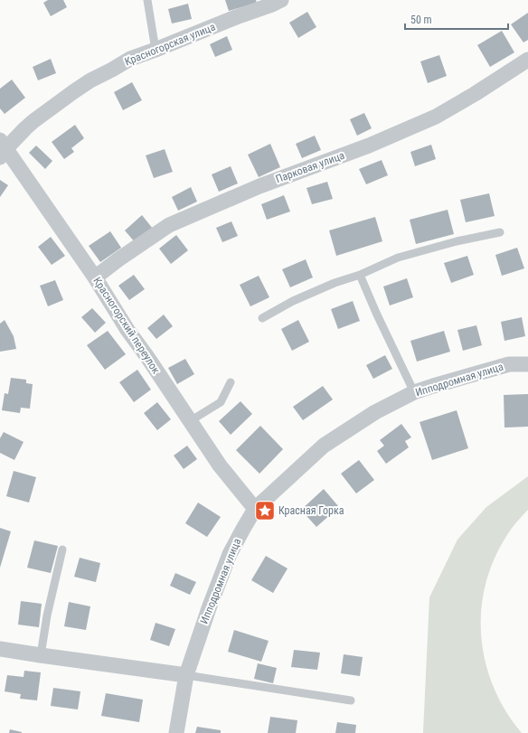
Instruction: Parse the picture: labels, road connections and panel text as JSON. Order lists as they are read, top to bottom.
{
  "streets": {
    "street": [
      "Красногорская улица",
      "Парковая улица",
      "Красногорский переулок",
      "Ипподромная улица"
    ]
  },
  "crossings": [
    ["Красногорская улица", "Красногорский переулок"],
    ["Парковая улица", "Красногорский переулок"],
    ["Красногорский переулок", "Ипподромная улица"]
  ],
  "places": {
    "place": ["Красная Горка"]
  },
  "scale_bar": "50 m"
}
